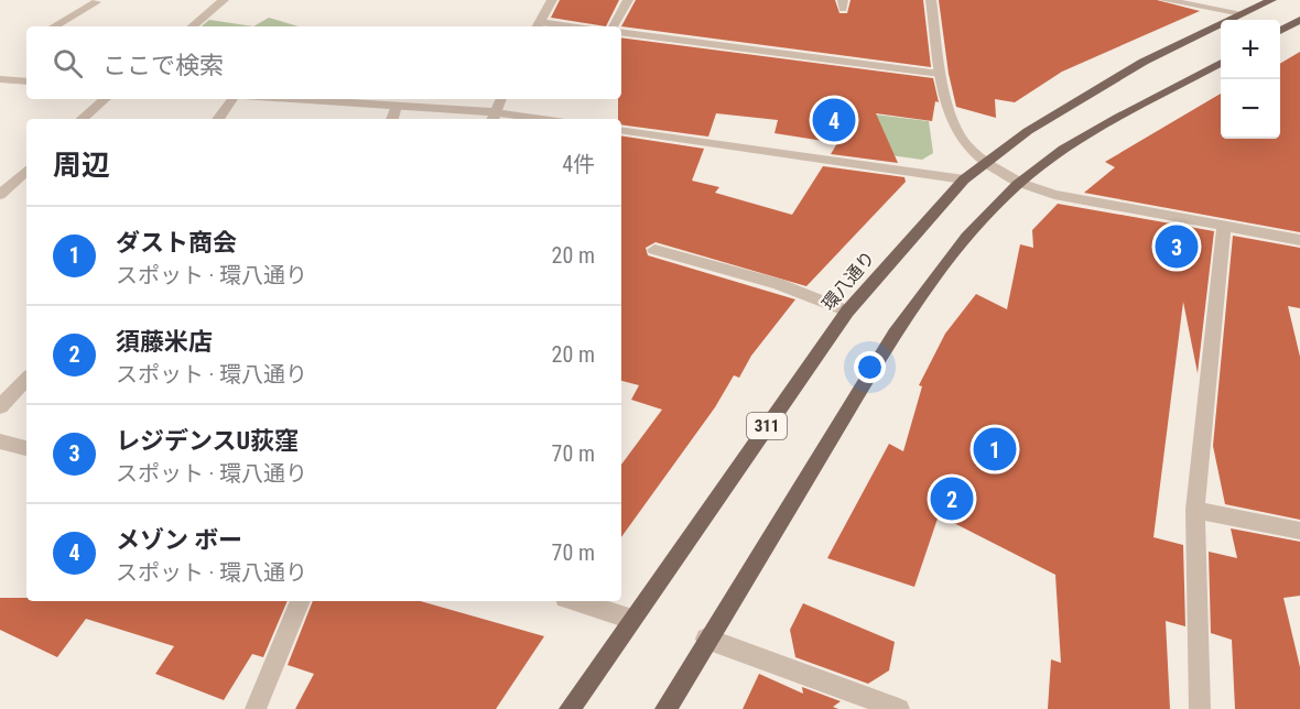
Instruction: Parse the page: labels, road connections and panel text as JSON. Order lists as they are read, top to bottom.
{
  "streets": {
    "main road": ["環八通り", "311"]
  },
  "page": {
    "map_buttons": ["+", "−"],
    "search": "ここで検索",
    "pins": [
      "4",
      "3",
      "1",
      "2"
    ],
    "heading": ["周辺", "4件"],
    "list": [
      {
        "mark": "1",
        "name": "ダスト商会",
        "note": "スポット · 環八通り",
        "value": "20 m"
      },
      {
        "mark": "2",
        "name": "須藤米店",
        "note": "スポット · 環八通り",
        "value": "20 m"
      },
      {
        "mark": "3",
        "name": "レジデンスU荻窪",
        "note": "スポット · 環八通り",
        "value": "70 m"
      },
      {
        "mark": "4",
        "name": "メゾン ボー",
        "note": "スポット · 環八通り",
        "value": "70 m"
      }
    ]
  }
}
